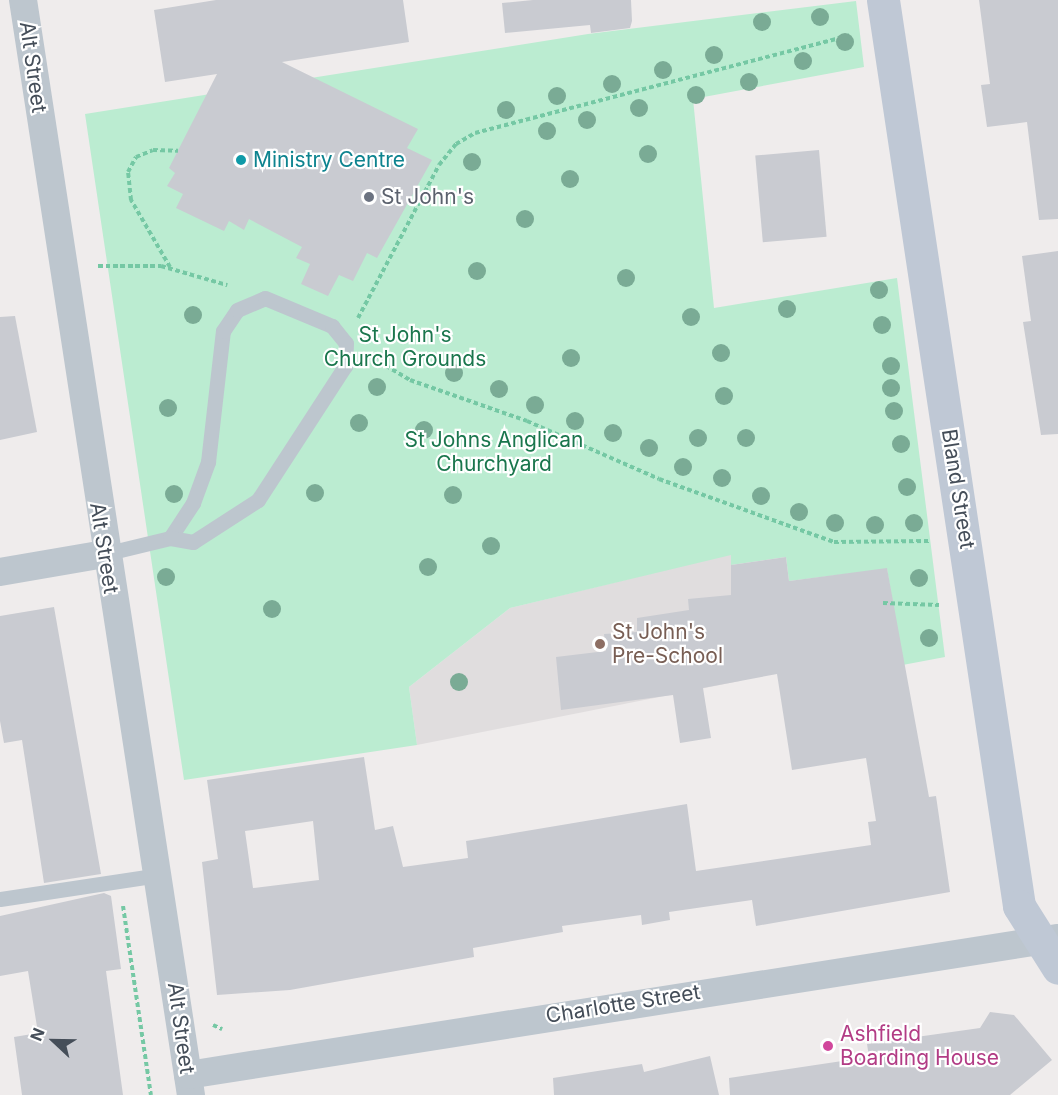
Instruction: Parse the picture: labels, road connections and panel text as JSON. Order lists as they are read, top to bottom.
{
  "streets": {
    "street": ["Alt Street", "Bland Street", "Charlotte Street"]
  },
  "crossings": [
    ["Alt Street", "Charlotte Street"],
    ["Bland Street", "Charlotte Street"]
  ],
  "parks": ["St John's Church Grounds", "St Johns Anglican Churchyard"],
  "places": [
    "Ministry Centre",
    "St John's",
    "St John's Pre-School",
    "Ashfield Boarding House"
  ],
  "north": "left"
}
